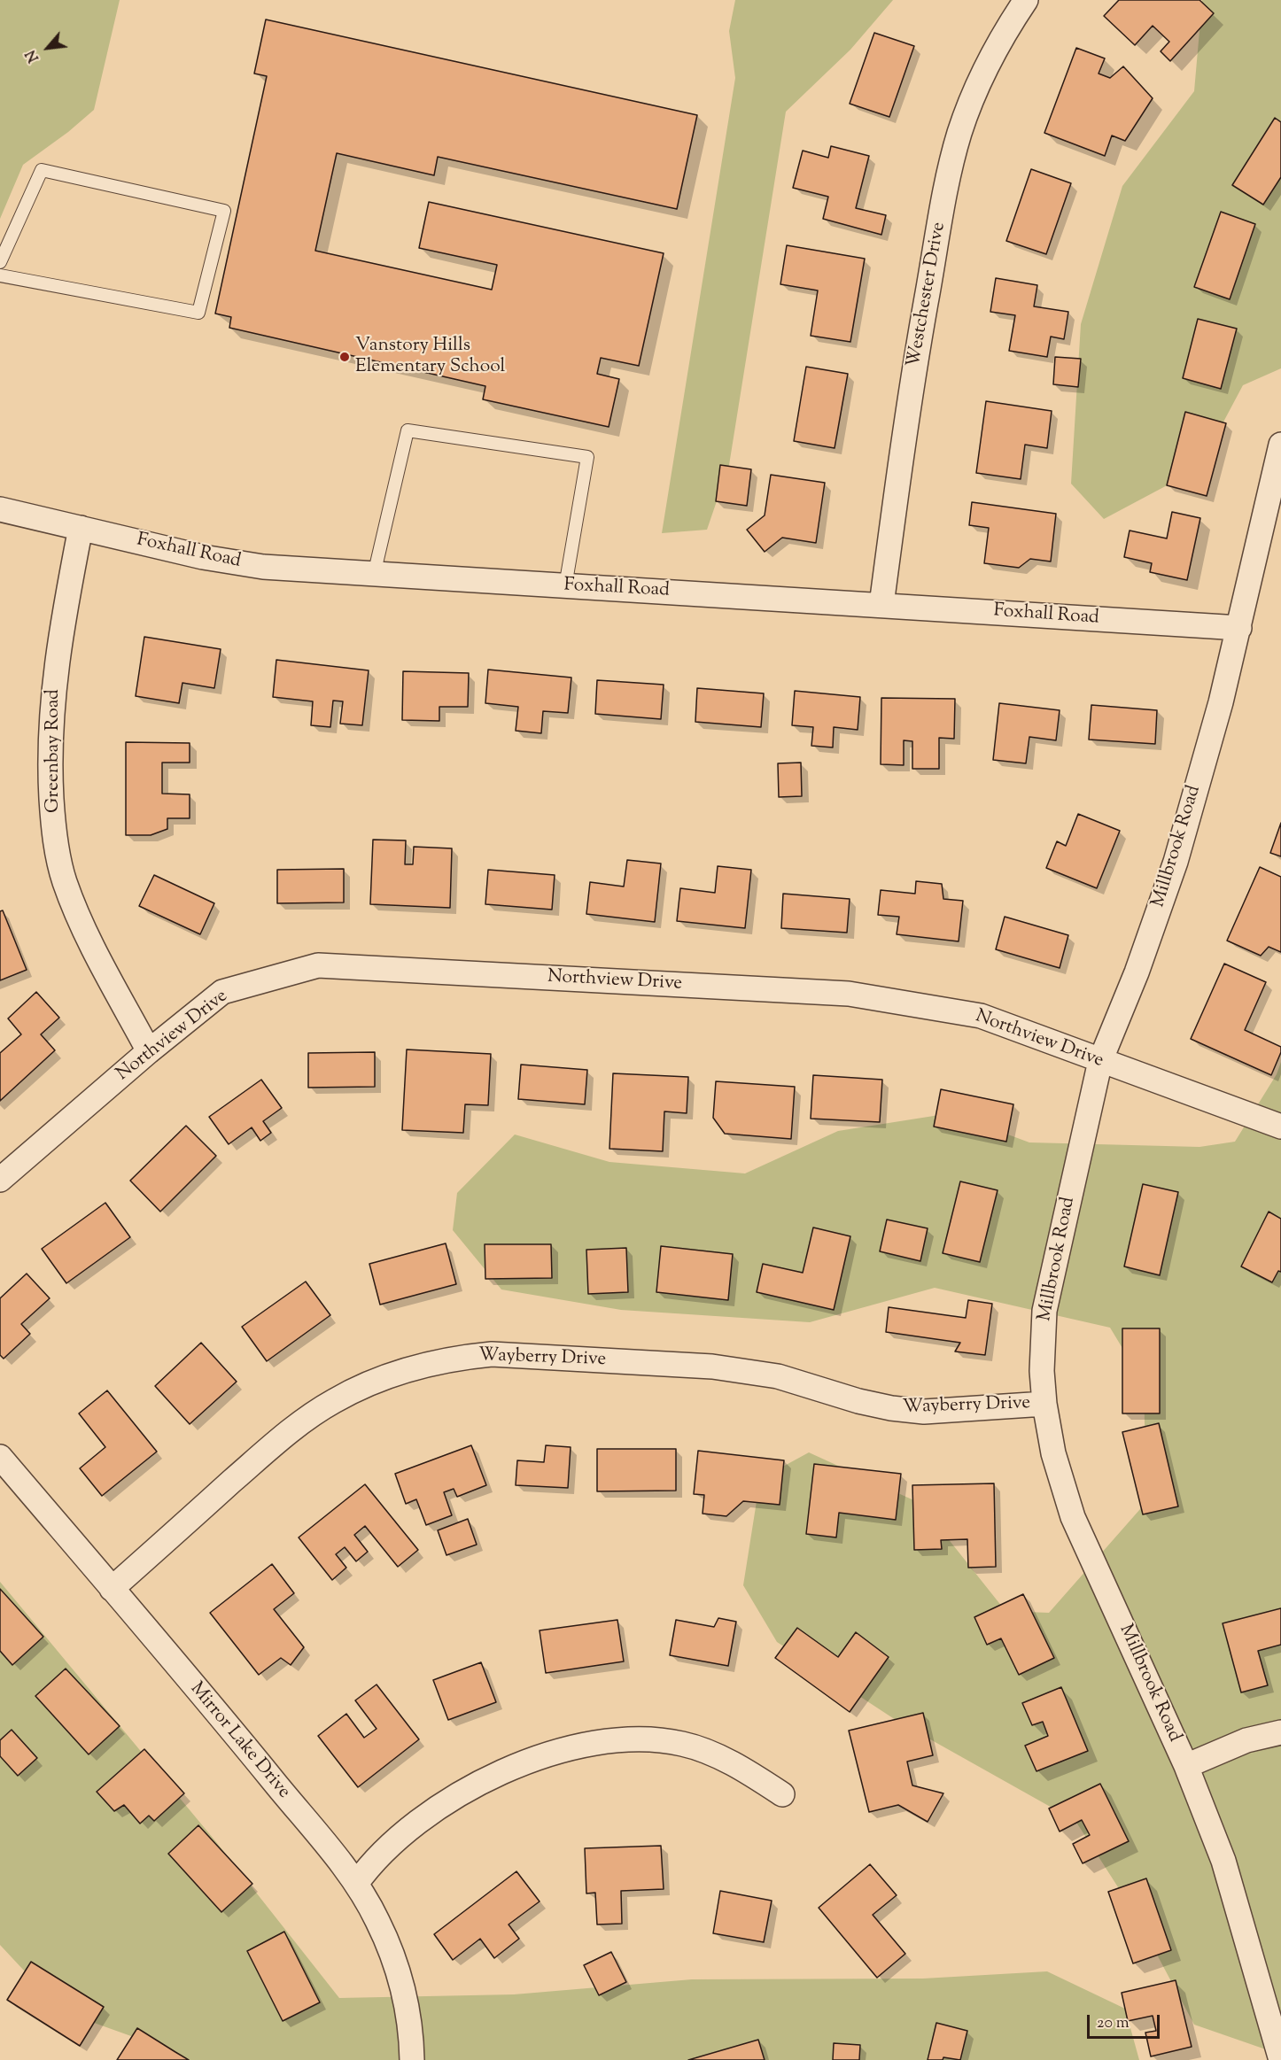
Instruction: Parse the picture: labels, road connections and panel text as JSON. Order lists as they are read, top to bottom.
{
  "streets": {
    "street": [
      "Westchester Drive",
      "Foxhall Road",
      "Greenbay Road",
      "Millbrook Road",
      "Northview Drive",
      "Wayberry Drive",
      "Mirror Lake Drive"
    ]
  },
  "crossings": [
    ["Westchester Drive", "Foxhall Road"],
    ["Foxhall Road", "Greenbay Road"],
    ["Foxhall Road", "Millbrook Road"],
    ["Greenbay Road", "Northview Drive"],
    ["Millbrook Road", "Northview Drive"],
    ["Millbrook Road", "Wayberry Drive"],
    ["Wayberry Drive", "Mirror Lake Drive"]
  ],
  "places": ["Vanstory Hills Elementary School"],
  "scale_bar": "20 m",
  "north": "bottom left"
}
